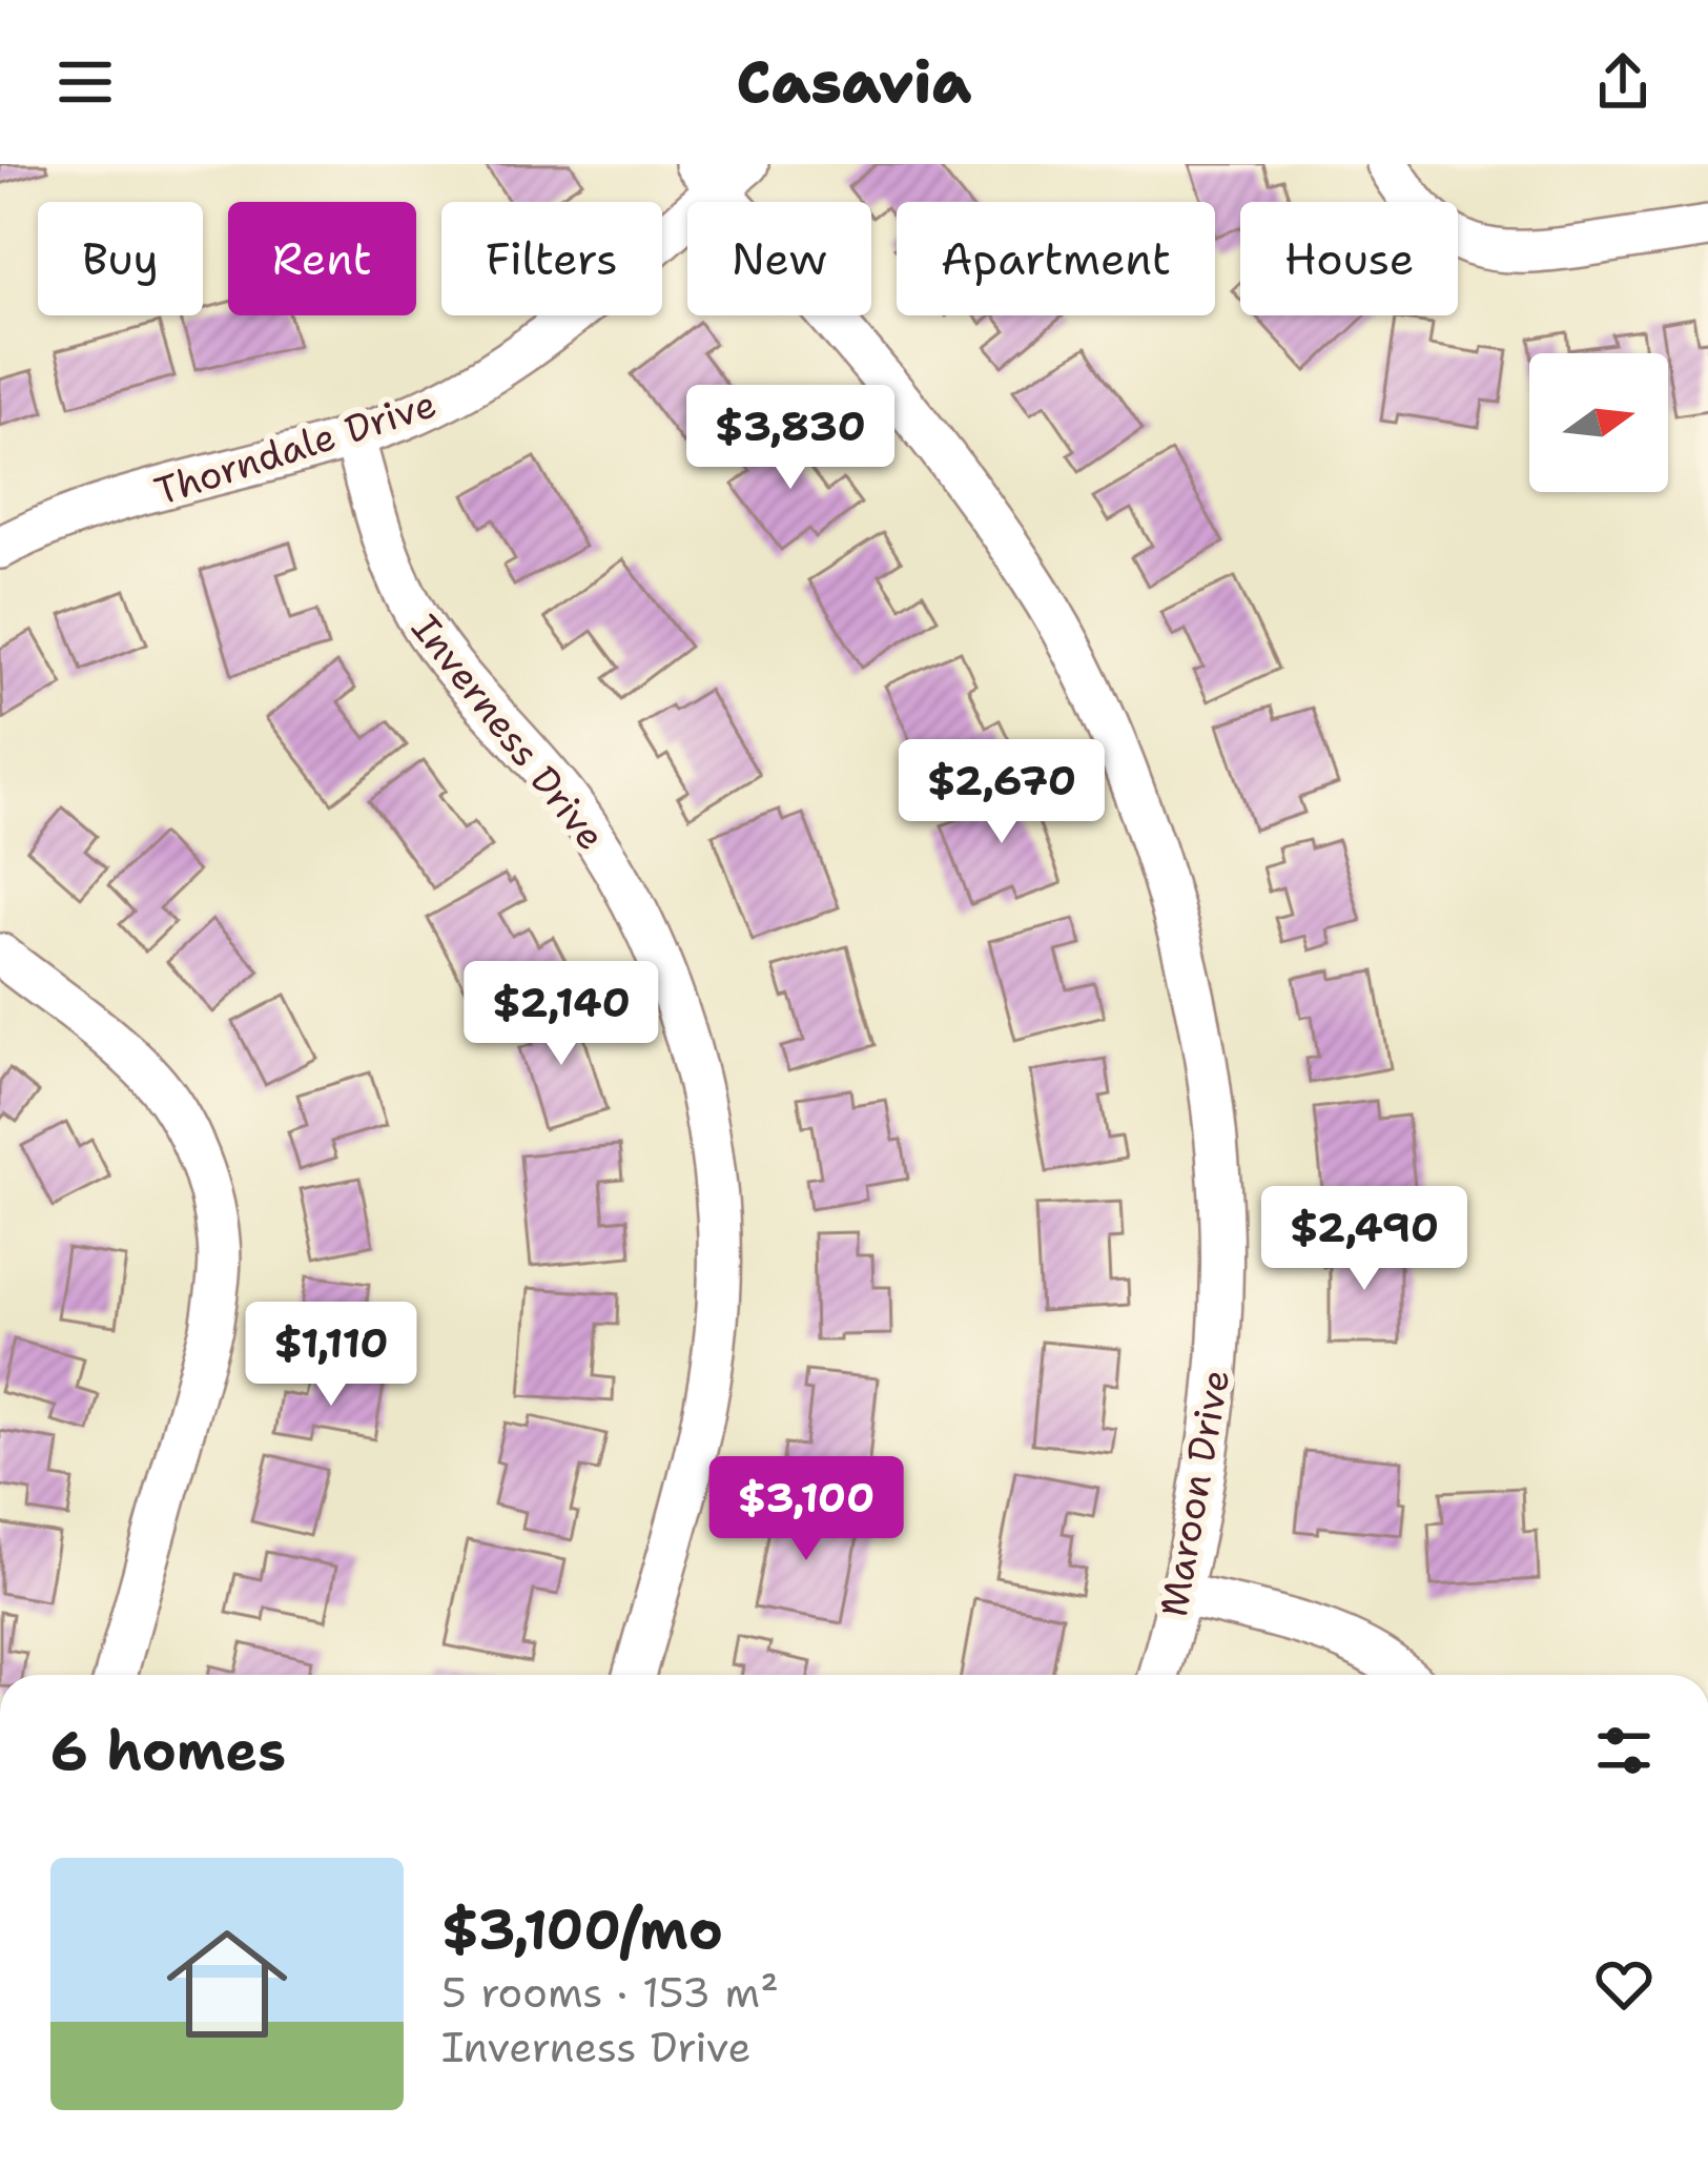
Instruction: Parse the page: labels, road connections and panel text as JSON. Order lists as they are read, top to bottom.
{
  "streets": {
    "street": ["Thorndale Drive", "Inverness Drive", "Maroon Drive"]
  },
  "crossings": [
    ["Thorndale Drive", "Inverness Drive"],
    ["Thorndale Drive", "Maroon Drive"]
  ],
  "north": "right",
  "page": {
    "header": "Casavia",
    "chip": [
      "Buy",
      "Rent",
      "Filters",
      "New",
      "Apartment",
      "House"
    ],
    "price": [
      "$3,830",
      "$2,670",
      "$2,140",
      "$2,490",
      "$1,110",
      "$3,100"
    ],
    "heading": "6 homes",
    "list": [
      {
        "name": "$3,100/mo",
        "note": "5 rooms · 153 m² · Inverness Drive"
      }
    ]
  }
}
